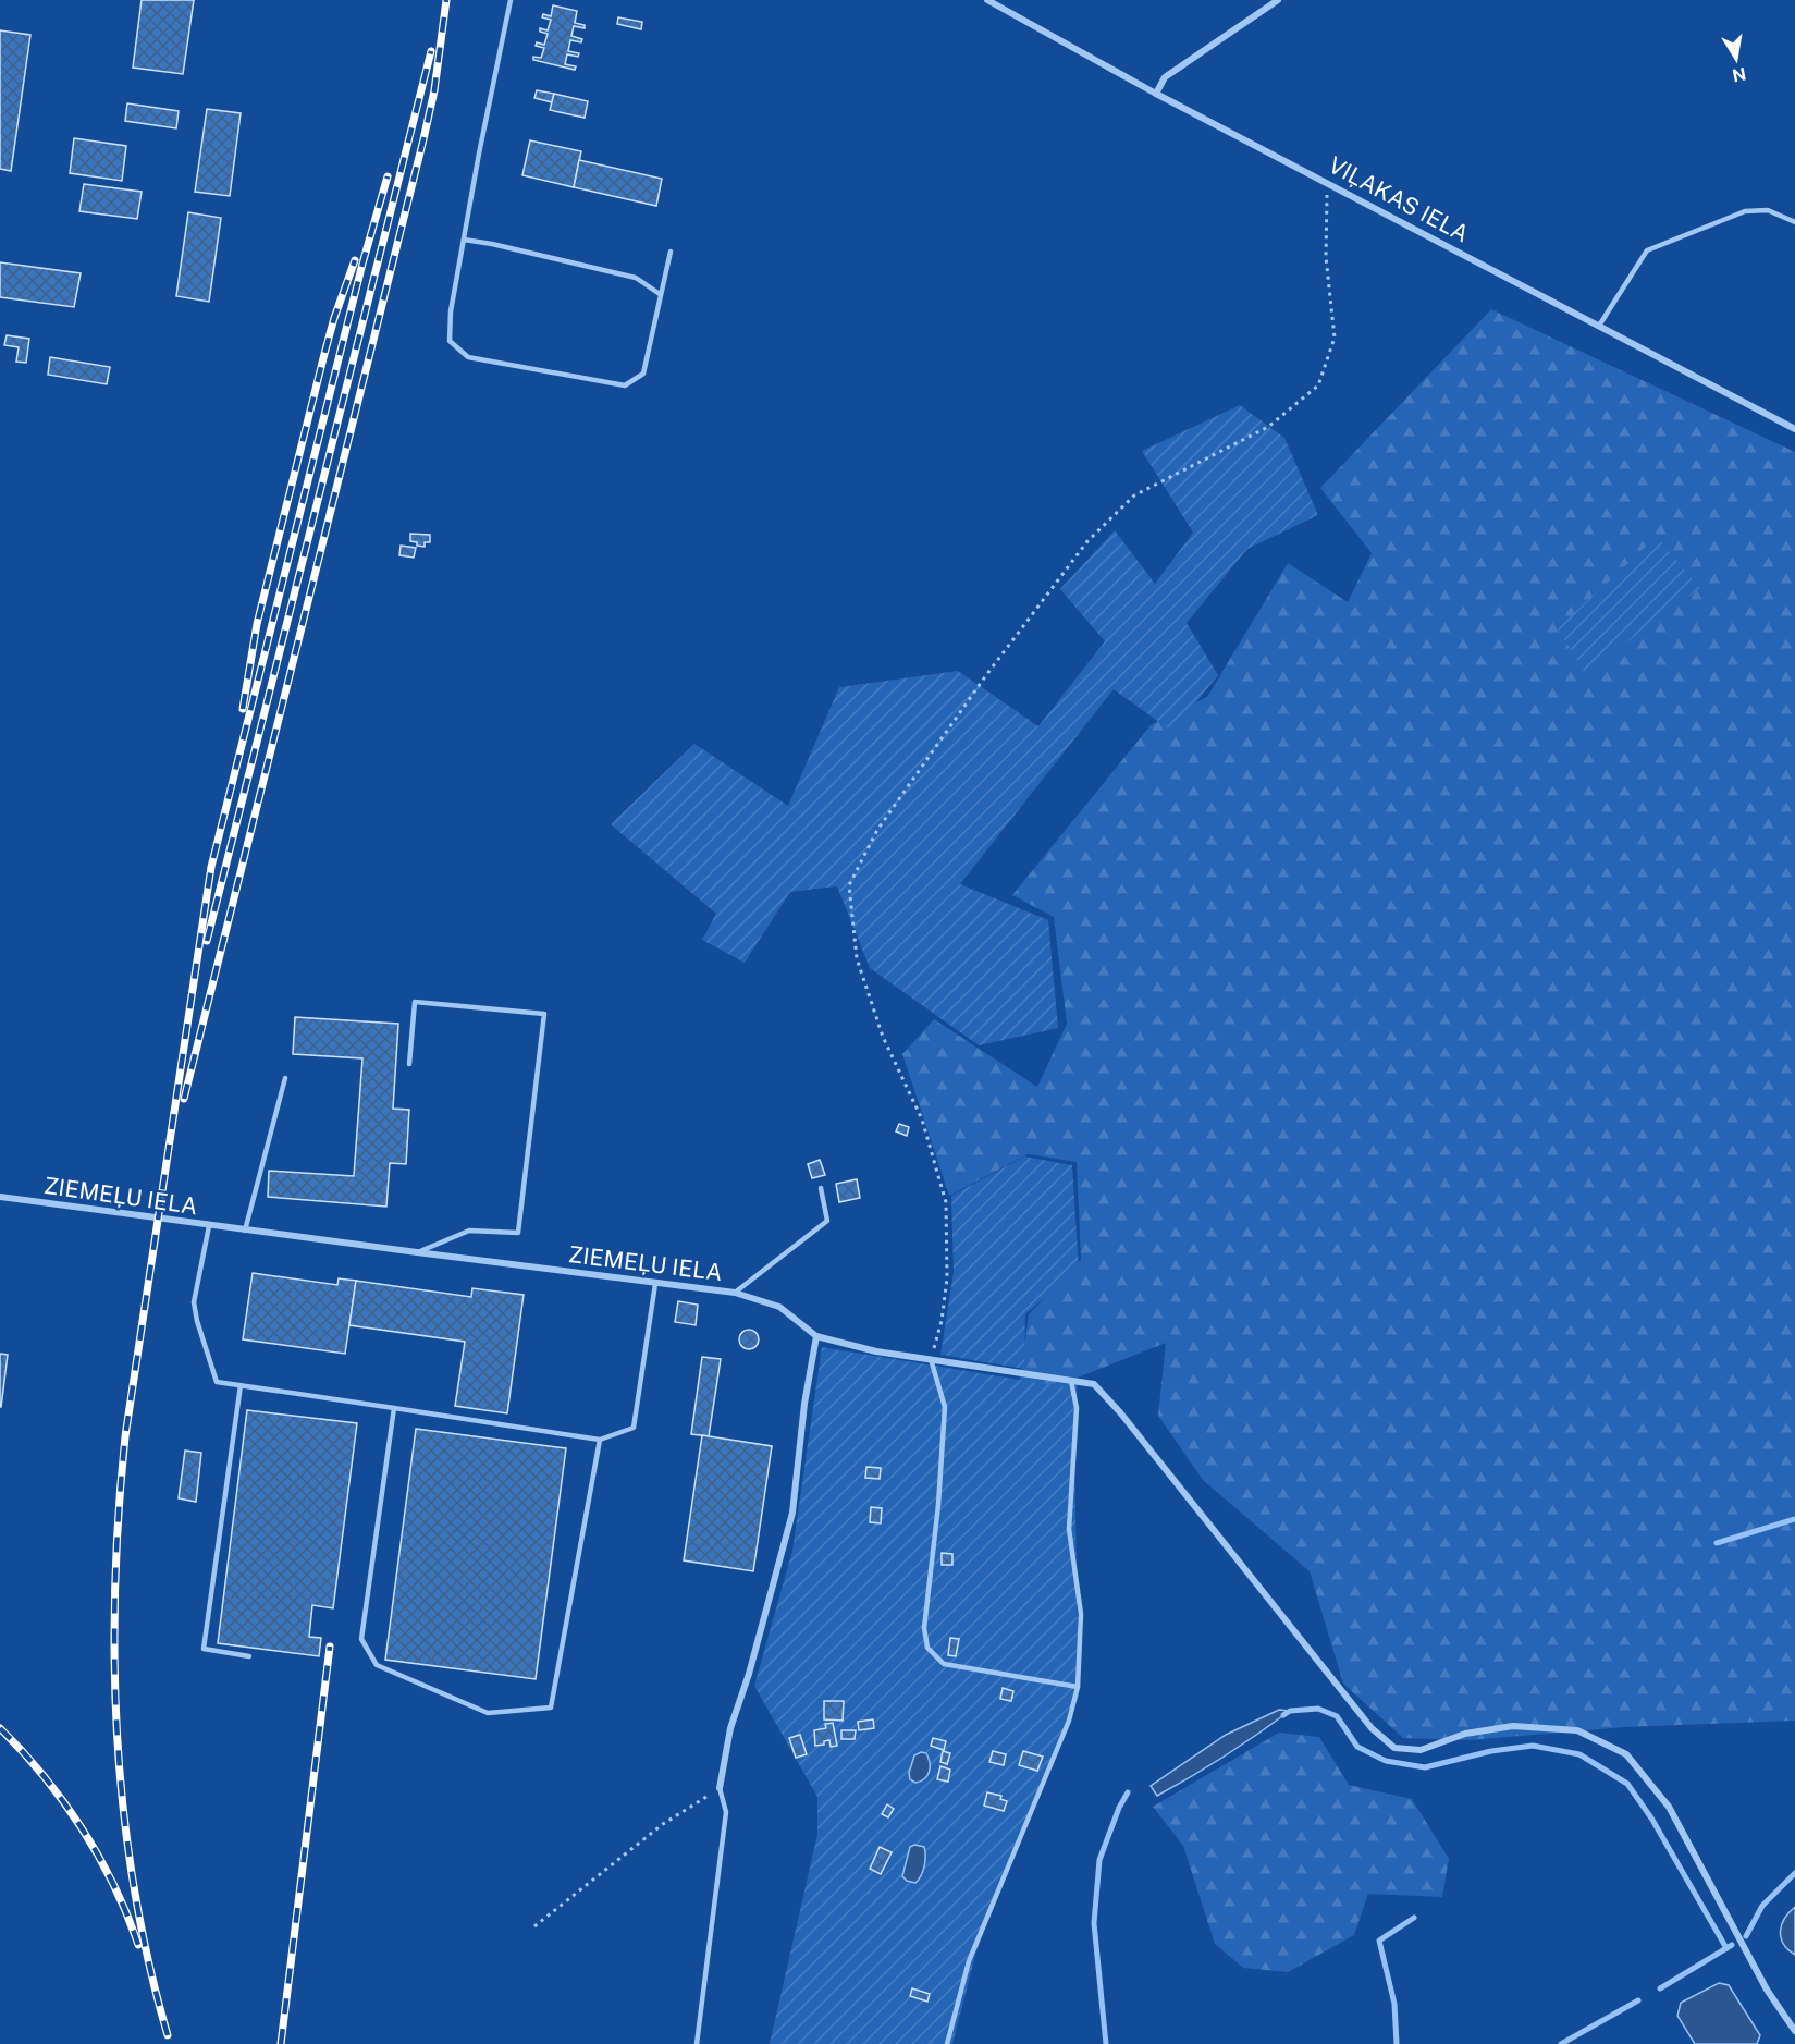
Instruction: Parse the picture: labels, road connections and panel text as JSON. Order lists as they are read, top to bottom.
{
  "streets": {
    "street": ["VIĻAKAS IELA", "ZIEMEĻU IELA"]
  },
  "north": "bottom"
}
